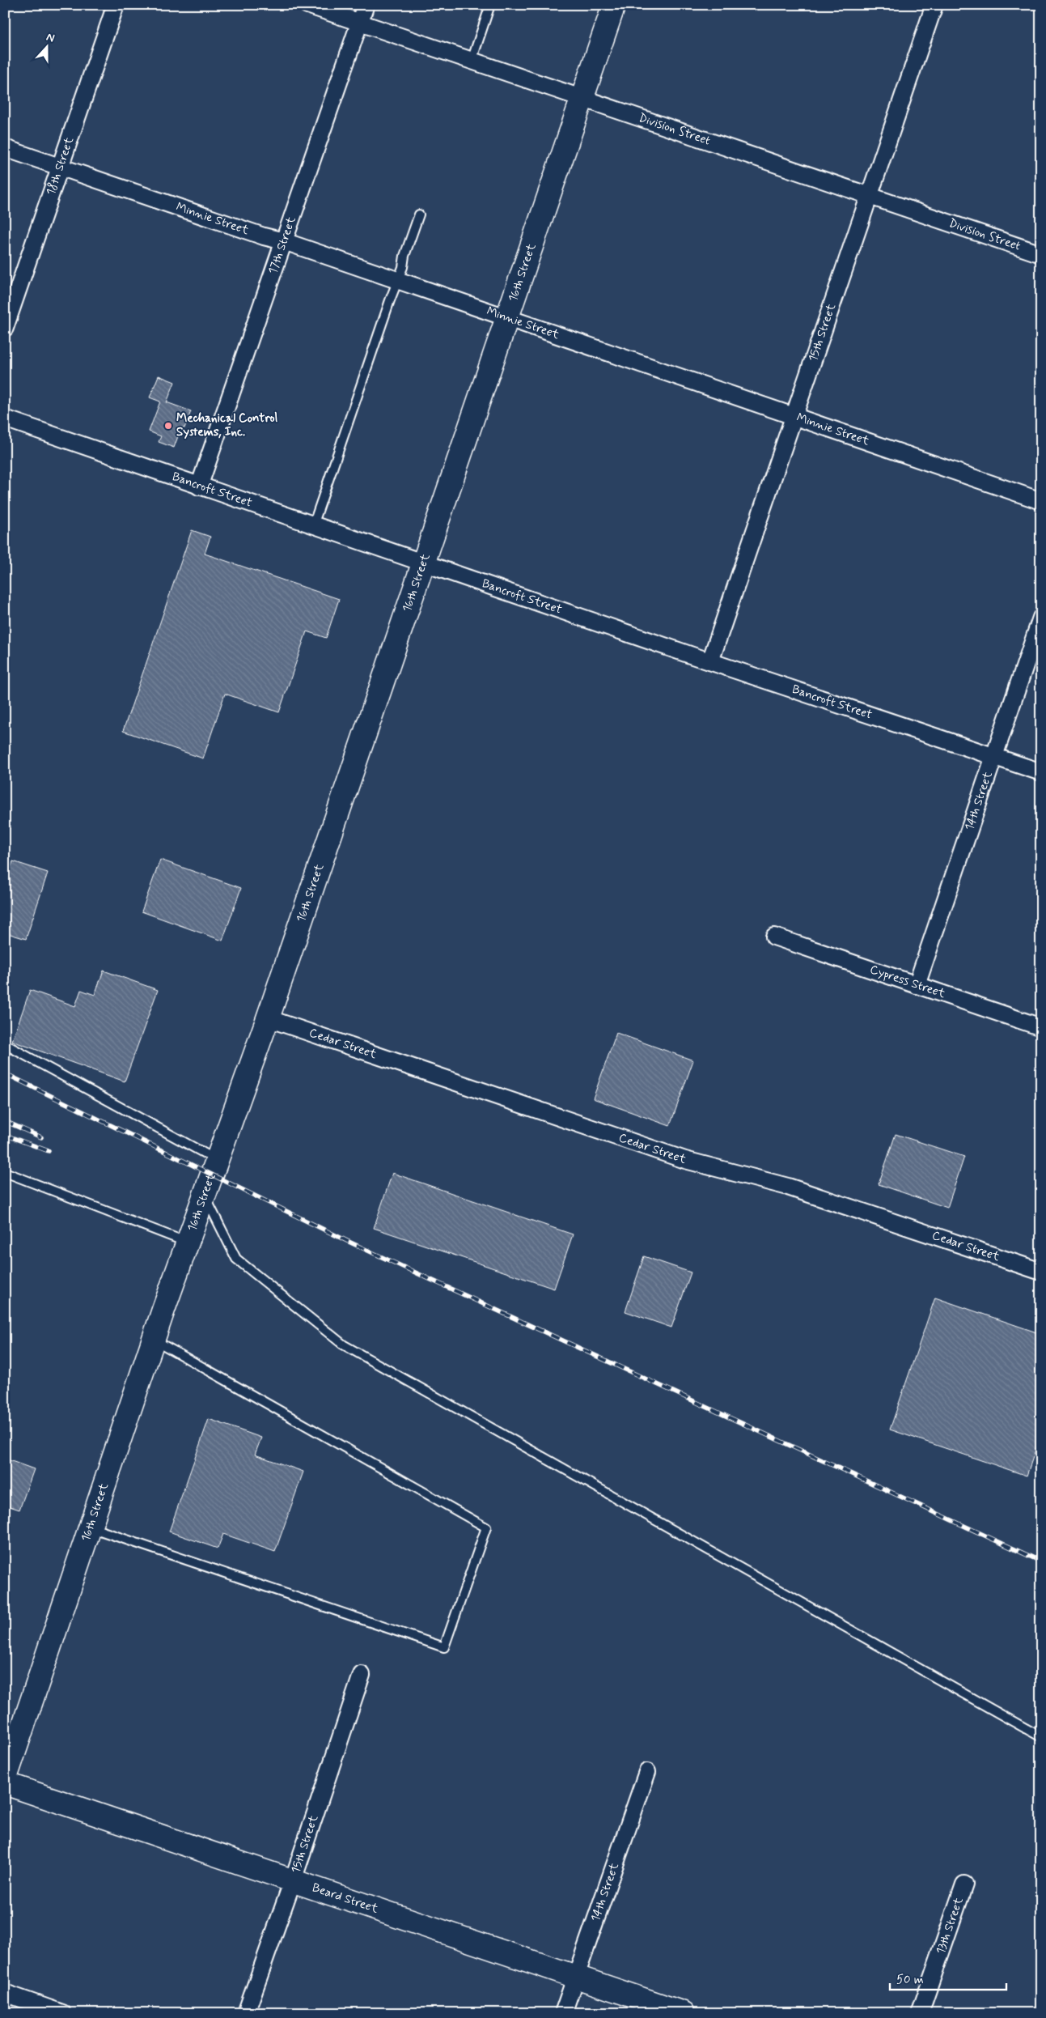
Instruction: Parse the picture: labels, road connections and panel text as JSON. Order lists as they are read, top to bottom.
{
  "streets": {
    "street": [
      "Division Street",
      "18th Street",
      "Minnie Street",
      "17th Street",
      "16th Street",
      "15th Street",
      "Bancroft Street",
      "14th Street",
      "Cypress Street",
      "Cedar Street",
      "Beard Street",
      "13th Street"
    ]
  },
  "crossings": [
    ["Division Street", "17th Street"],
    ["Division Street", "16th Street"],
    ["Division Street", "15th Street"],
    ["18th Street", "Minnie Street"],
    ["Minnie Street", "17th Street"],
    ["Minnie Street", "16th Street"],
    ["Minnie Street", "15th Street"],
    ["17th Street", "Bancroft Street"],
    ["16th Street", "Bancroft Street"],
    ["16th Street", "Cedar Street"],
    ["16th Street", "Beard Street"],
    ["15th Street", "Bancroft Street"],
    ["15th Street", "Beard Street"],
    ["Bancroft Street", "14th Street"],
    ["14th Street", "Cypress Street"],
    ["14th Street", "Beard Street"]
  ],
  "places": ["Mechanical Control Systems, Inc."],
  "scale_bar": "50 m",
  "north": "top"
}
